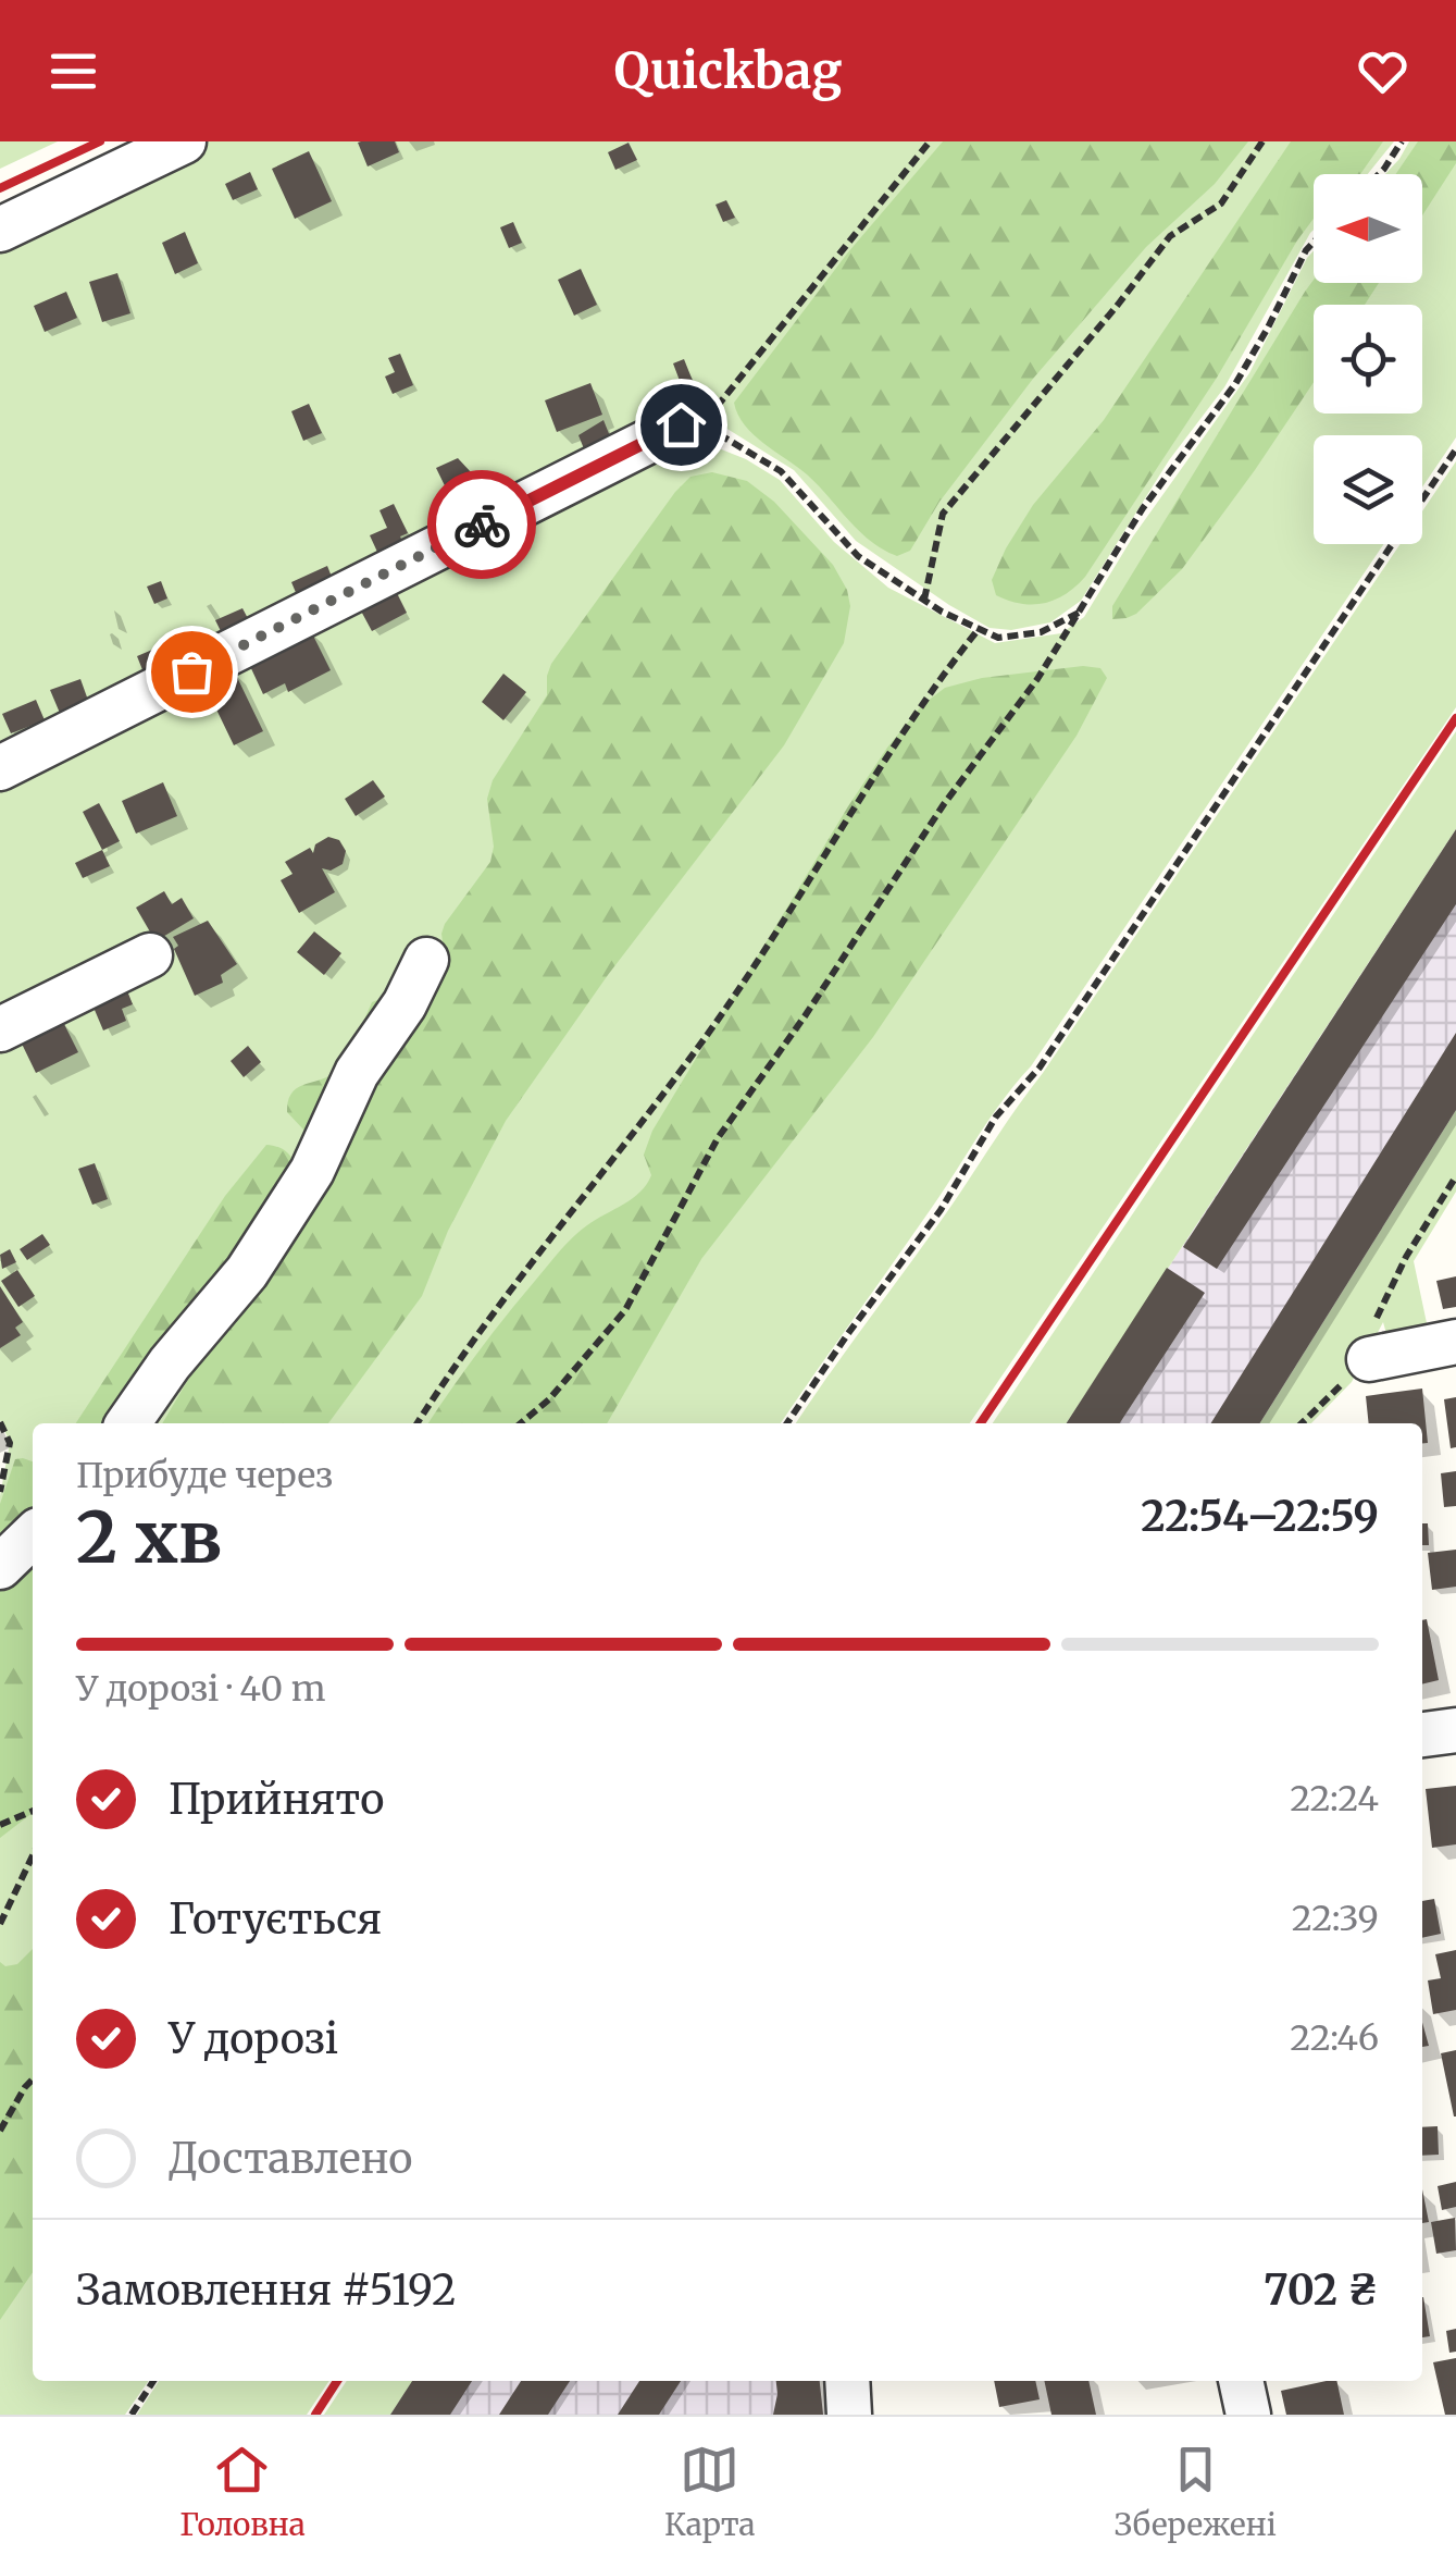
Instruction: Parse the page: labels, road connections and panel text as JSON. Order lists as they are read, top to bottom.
{
  "north": "left",
  "page": {
    "header": "Quickbag",
    "heading": ["2 хв", "Прибуде через", "22:54–22:59"],
    "panel": ["Замовлення #5192", "702 ₴"],
    "bar": "У дорозі · 40 m",
    "list": [
      ["Прийнято", "22:24"],
      ["Готується", "22:39"],
      ["У дорозі", "22:46"],
      "Доставлено"
    ],
    "tabs": ["Головна", "Карта", "Збережені"]
  }
}
